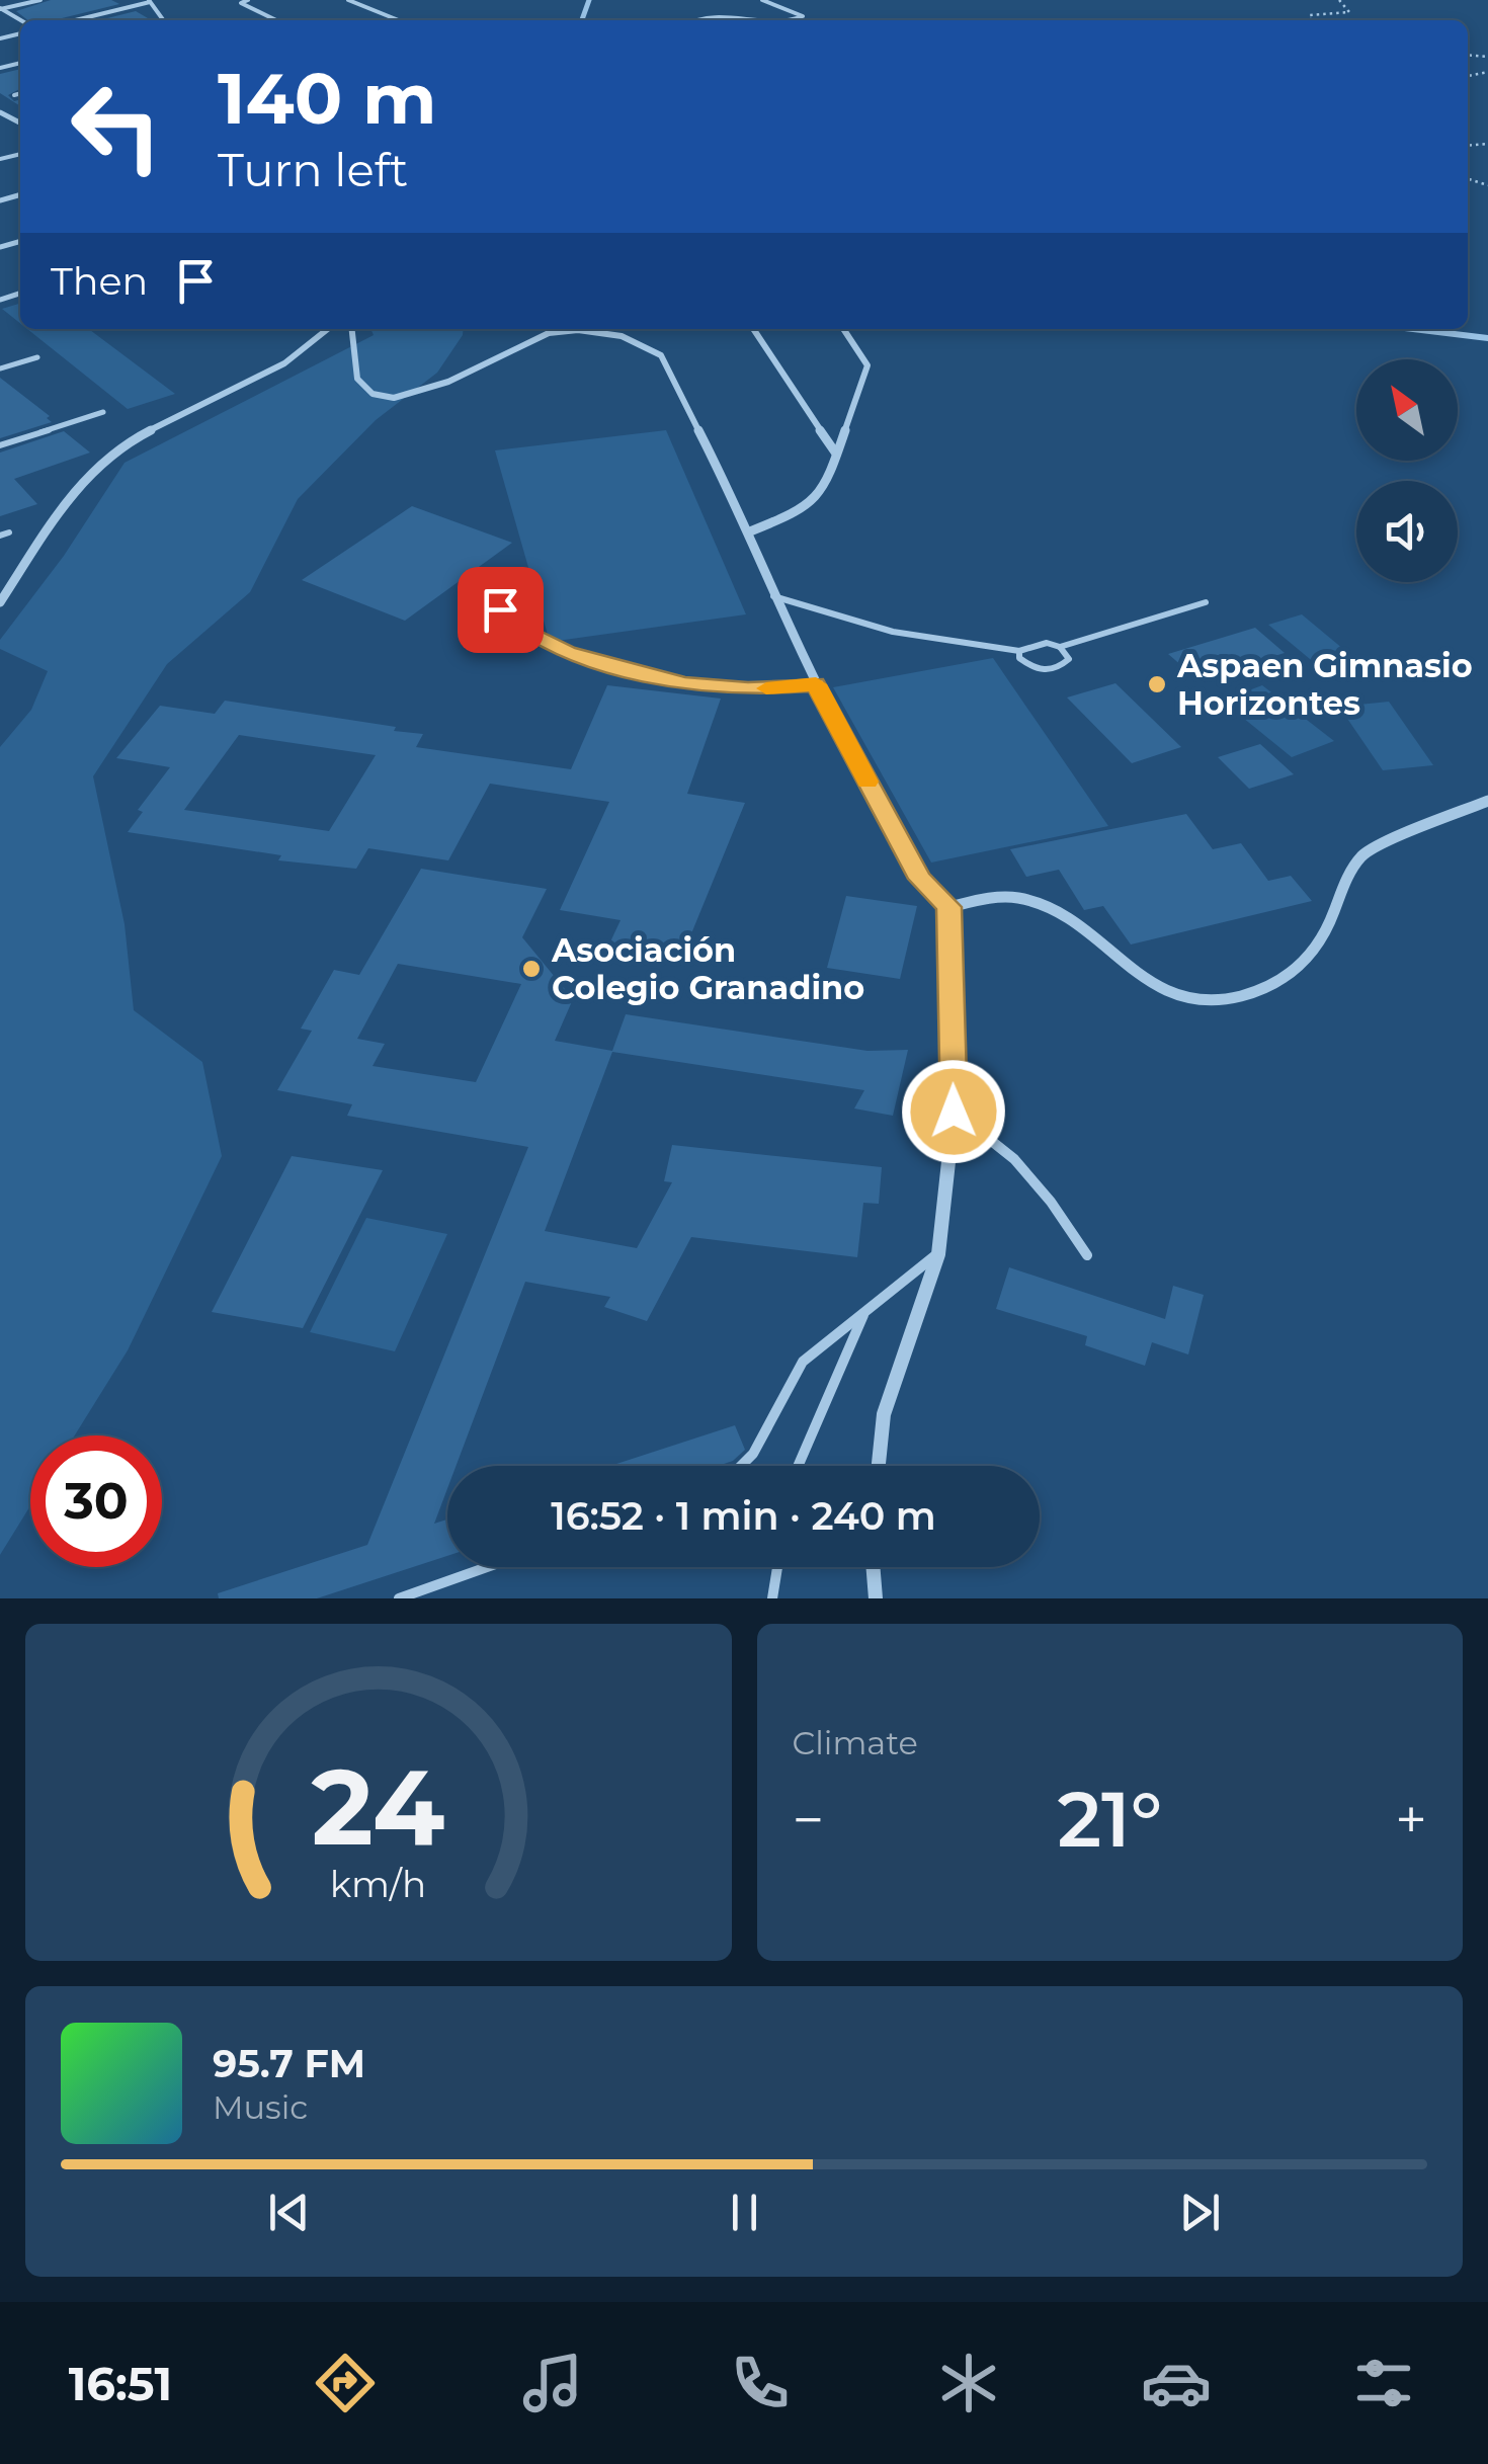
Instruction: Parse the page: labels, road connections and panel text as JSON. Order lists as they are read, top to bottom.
{
  "places": ["Aspaen Gimnasio Horizontes", "Asociación Colegio Granadino"],
  "north": "top left",
  "page": {
    "turn": ["140 m", "Turn left"],
    "then": "Then",
    "limit": "30",
    "trip": "16:52 · 1 min · 240 m",
    "tile": "Climate",
    "heat": ["−", "21°", "+"],
    "song": ["95.7 FM", "Music"],
    "tabs": "16:51",
    "gauge": ["24", "km/h"]
  }
}
